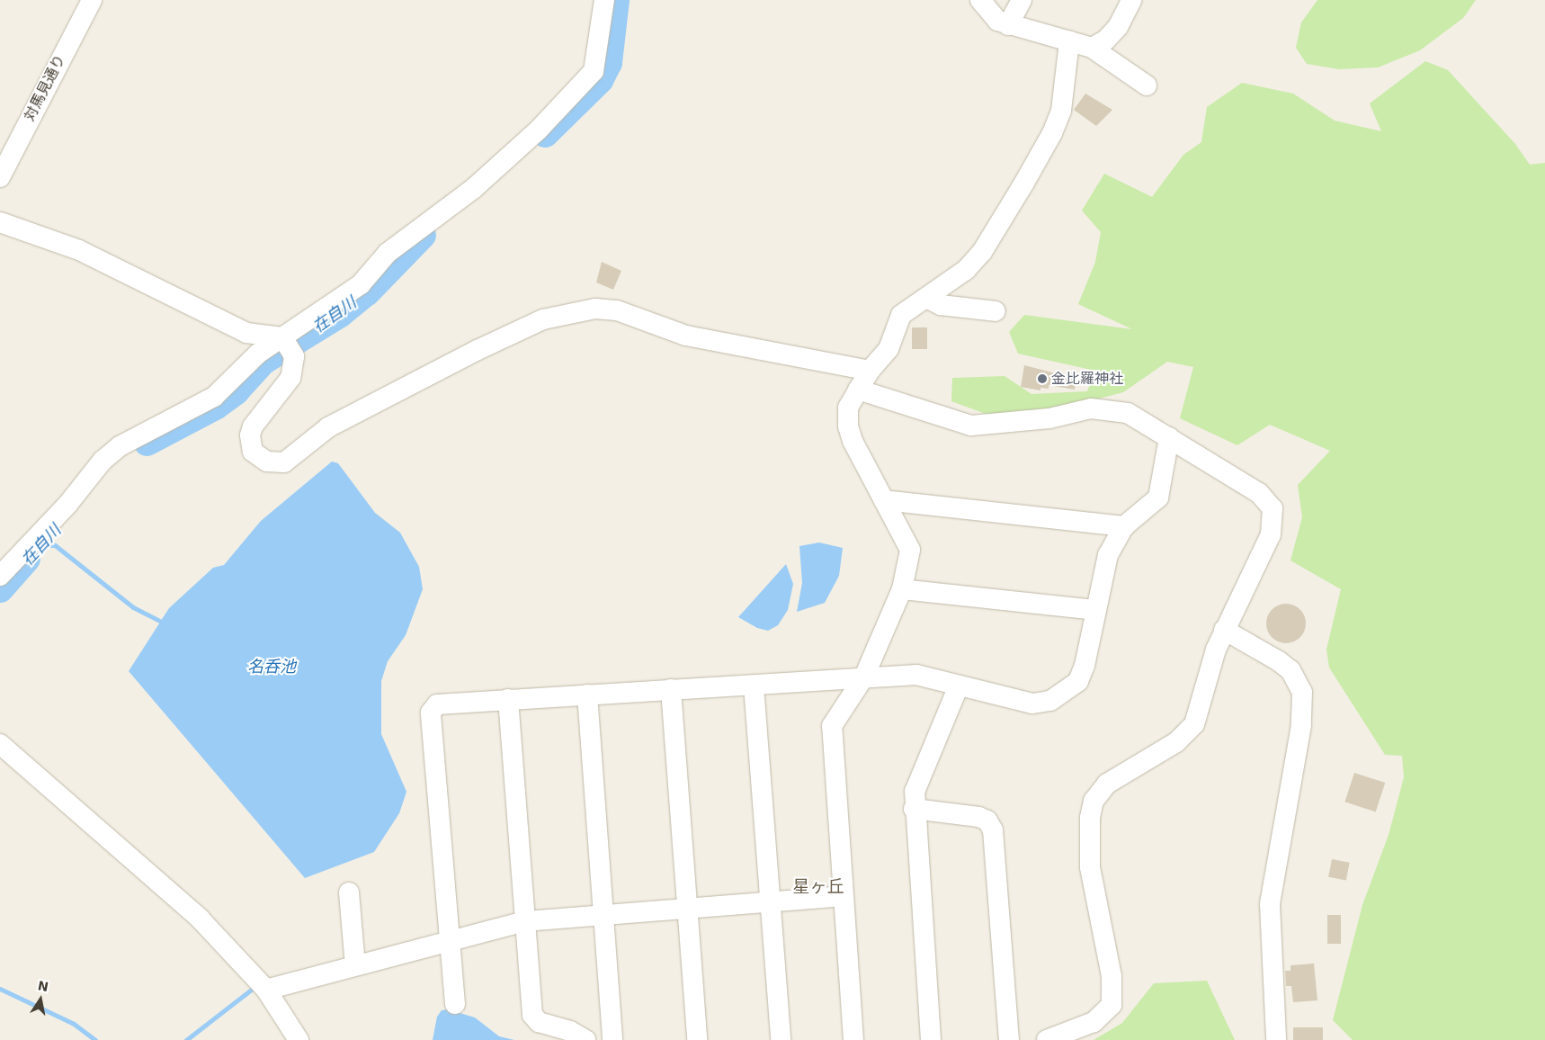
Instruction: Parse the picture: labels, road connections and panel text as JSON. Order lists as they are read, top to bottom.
{
  "streets": {
    "street": ["対馬見通り"]
  },
  "districts": ["星ヶ丘"],
  "water": ["在自川", "名呑池"],
  "places": ["金比羅神社"],
  "north": "top"
}
